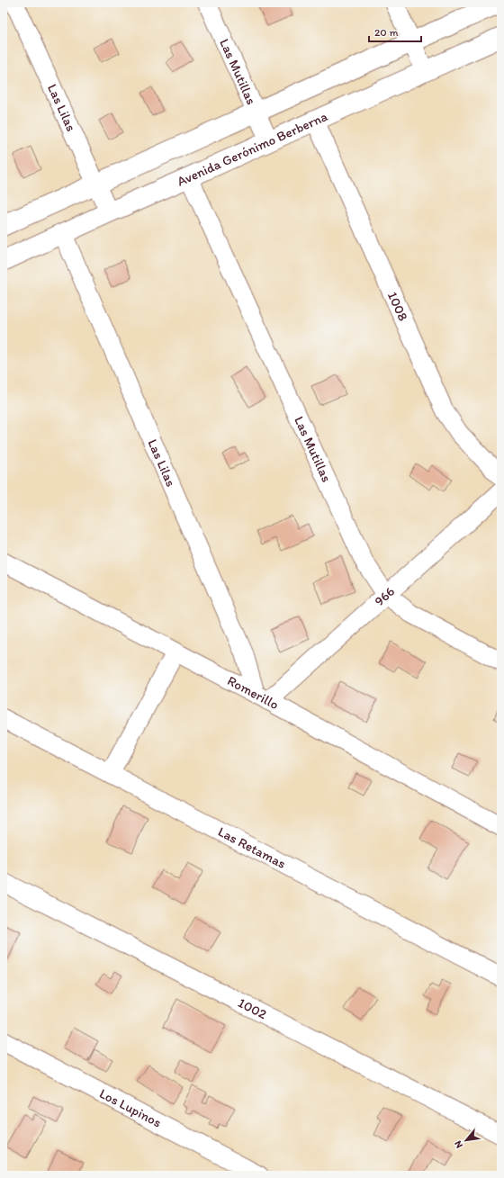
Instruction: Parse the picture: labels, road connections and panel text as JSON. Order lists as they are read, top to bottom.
{
  "streets": {
    "street": [
      "Las Mutillas",
      "Las Lilas",
      "Avenida Gerónimo Berberna",
      "1008",
      "966",
      "Romerillo",
      "Las Retamas",
      "1002",
      "Los Lupinos"
    ]
  },
  "crossings": [
    ["Las Mutillas", "Avenida Gerónimo Berberna"],
    ["Las Mutillas", "966"],
    ["Las Lilas", "Avenida Gerónimo Berberna"],
    ["Las Lilas", "966"],
    ["Las Lilas", "Romerillo"],
    ["Avenida Gerónimo Berberna", "1008"],
    ["966", "Romerillo"]
  ],
  "scale_bar": "20 m",
  "north": "bottom left"
}
